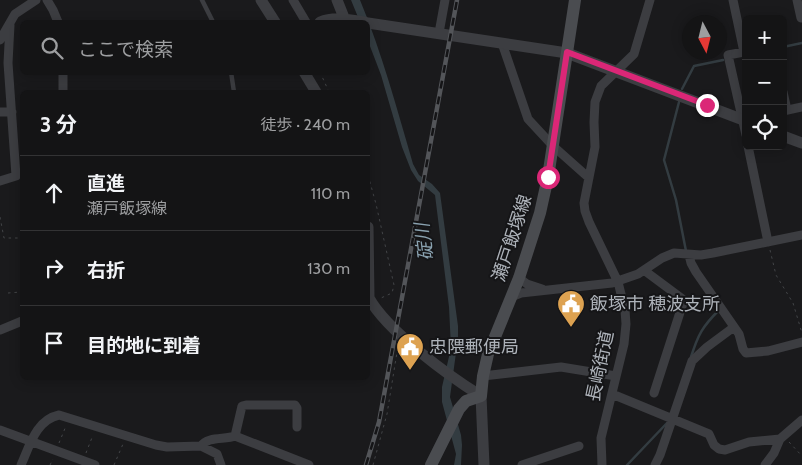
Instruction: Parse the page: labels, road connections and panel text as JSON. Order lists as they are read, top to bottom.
{
  "streets": {
    "main road": ["瀬戸飯塚線"],
    "street": ["長崎街道"]
  },
  "water": ["碇川"],
  "places": {
    "public building": ["飯塚市 穂波支所", "忠隈郵便局"]
  },
  "north": "bottom",
  "page": {
    "map_buttons": ["+", "−"],
    "search": "ここで検索",
    "heading": ["3 分", "徒歩 · 240 m"],
    "list": [
      ["直進", "瀬戸飯塚線", "110 m"],
      ["右折", "130 m"],
      "目的地に到着"
    ]
  }
}
